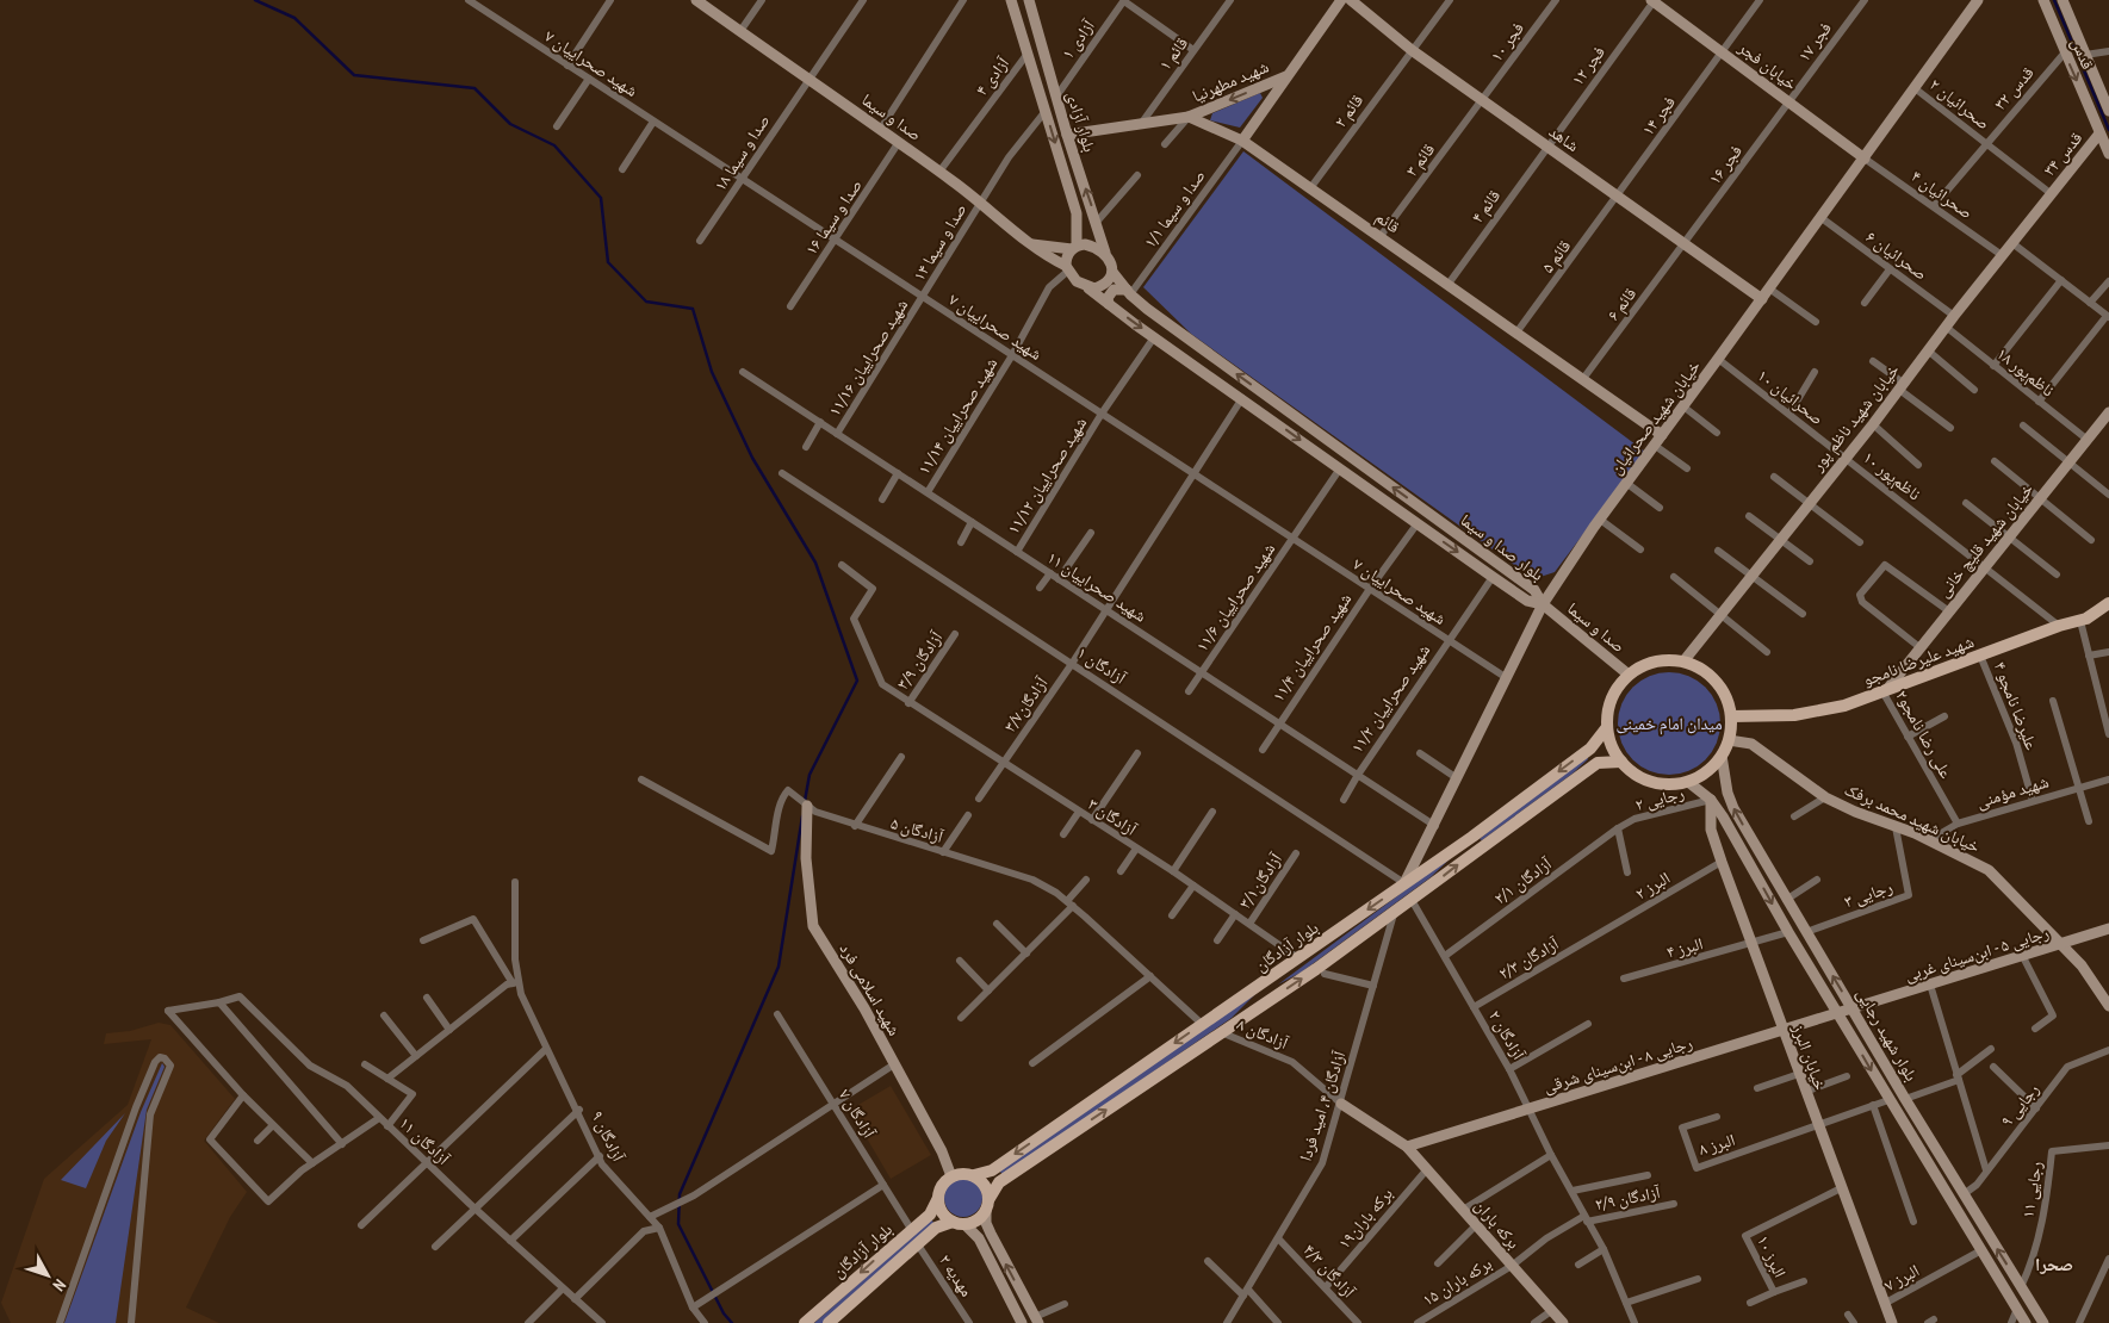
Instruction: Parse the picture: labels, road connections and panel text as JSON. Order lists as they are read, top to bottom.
{
  "streets": {
    "main road": ["شهید علیرضا نامجو", "بلوار آزادگان"],
    "street": [
      "آزادی ۱",
      "فجر ۱۰",
      "فجر ۱۷",
      "قائم ۱",
      "قدس",
      "شهید صحراییان ۷",
      "فجر ۱۲",
      "خیابان فجر",
      "آزادی ۴",
      "شهید مطهرنیا",
      "قدس ۳۲",
      "صحرائیان ۲",
      "قائم ۲",
      "فجر ۱۴",
      "صدا و سیما",
      "بلوار آزادی",
      "شاهد",
      "صدا و سیما ۱۸",
      "قدس ۳۴",
      "قائم ۳",
      "فجر ۱۶",
      "صحرائیان ۴",
      "قائم ۴",
      "صدا و سیما ۱/۱",
      "صدا و سیما ۱۶",
      "قائم",
      "صدا و سیما ۱۴",
      "صحرائیان ۶",
      "قائم ۵",
      "قائم ۶",
      "شهید صحراییان ۱۱/۱۶",
      "ناظم‌پور ۱۸",
      "صحرائیان ۱۰",
      "شهید صحراییان ۱۱/۱۴",
      "خیابان شهید صحرائیان",
      "خیابان شهید ناظم پور",
      "شهید صحراییان ۱۱/۱۲",
      "ناظم‌پور ۱۰",
      "خیابان شهید قلیچ خانی",
      "بلوار صدا و سیما",
      "شهید صحراییان ۱۱",
      "شهید صحراییان ۱۱/۶",
      "شهید صحراییان ۱۱/۴",
      "آزادگان ۳/۹",
      "آزادگان ۱",
      "شهید صحراییان ۱۱/۲",
      "آزادگان۳/۷",
      "علیرضا نامجو ۴",
      "علی رضا نامجو۲",
      "شهید مؤمنی",
      "رجایی ۲",
      "آزادگان ۳",
      "خیابان شهید محمد برفک",
      "آزادگان ۵",
      "آزادگان۳/۱",
      "آزادگان ۲/۱",
      "البرز ۲",
      "رجایی ۳",
      "البرز ۴",
      "رجایی ۵ - ابن‌سینای غربی",
      "آزادگان ۲/۳",
      "شهید اسلامی فرد",
      "آزادگان ۸",
      "آزادگان ۲",
      "بلوار شهید رجایی",
      "خیابان البرز",
      "رجایی ۸ - ابن‌سینای شرقی",
      "رجایی ۹",
      "آزادگان ۴، امید فردا",
      "آزادگان ۷",
      "آزادگان ۹",
      "آزادگان ۱۱",
      "البرز ۸",
      "رجایی ۱۱",
      "آزادگان ۲/۹",
      "برکه باران۱۹",
      "برکه باران",
      "البرز ۱۰",
      "آزادگان ۴/۳",
      "مهدیه ۲",
      "البرز ۷",
      "برکه باران ۱۵"
    ]
  },
  "crossings": [
    ["آزادی ۱", "بلوار آزادی"],
    ["فجر ۱۰", "شاهد"],
    ["فجر ۱۰", "قائم ۳"],
    ["فجر ۱۷", "خیابان فجر"],
    ["فجر ۱۷", "فجر ۱۶"],
    ["قدس", "قدس ۳۲"],
    ["قدس", "قدس ۳۴"],
    ["شهید صحراییان ۷", "صدا و سیما ۱۸"],
    ["شهید صحراییان ۷", "صدا و سیما ۱۶"],
    ["شهید صحراییان ۷", "صدا و سیما ۱۴"],
    ["شهید صحراییان ۷", "شهید صحراییان ۱۱/۱۶"],
    ["شهید صحراییان ۷", "شهید صحراییان ۱۱/۱۴"],
    ["شهید صحراییان ۷", "خیابان شهید صحرائیان"],
    ["شهید صحراییان ۷", "شهید صحراییان ۱۱/۱۲"],
    ["شهید صحراییان ۷", "شهید صحراییان ۱۱/۶"],
    ["شهید صحراییان ۷", "شهید صحراییان ۱۱/۴"],
    ["شهید صحراییان ۷", "شهید صحراییان ۱۱/۲"],
    ["شهید صحراییان ۷", "آزادگان۳/۷"],
    ["فجر ۱۲", "خیابان فجر"],
    ["فجر ۱۲", "شاهد"],
    ["فجر ۱۲", "قائم ۴"],
    ["خیابان فجر", "فجر ۱۴"],
    ["خیابان فجر", "فجر ۱۶"],
    ["خیابان فجر", "صحرائیان ۴"],
    ["خیابان فجر", "خیابان شهید صحرائیان"],
    ["آزادی ۴", "صدا و سیما"],
    ["آزادی ۴", "بلوار آزادی"],
    ["شهید مطهرنیا", "صدا و سیما ۱/۱"],
    ["شهید مطهرنیا", "قائم"],
    ["قدس ۳۲", "صحرائیان ۲"],
    ["قدس ۳۲", "صحرائیان ۴"],
    ["صحرائیان ۲", "قدس ۳۴"],
    ["صحرائیان ۲", "خیابان شهید صحرائیان"],
    ["صحرائیان ۲", "خیابان شهید ناظم پور"],
    ["قائم ۲", "شاهد"],
    ["قائم ۲", "قائم"],
    ["فجر ۱۴", "شاهد"],
    ["فجر ۱۴", "قائم ۵"],
    ["صدا و سیما", "بلوار آزادی"],
    ["صدا و سیما", "صدا و سیما ۱۸"],
    ["صدا و سیما", "صدا و سیما ۱۶"],
    ["صدا و سیما", "صدا و سیما ۱۴"],
    ["صدا و سیما", "شهید صحراییان ۱۱/۱۴"],
    ["صدا و سیما", "خیابان شهید صحرائیان"],
    ["صدا و سیما", "خیابان شهید ناظم پور"],
    ["صدا و سیما", "بلوار صدا و سیما"],
    ["صدا و سیما", "شهید علیرضا نامجو"],
    ["صدا و سیما", "خیابان شهید محمد برفک"],
    ["صدا و سیما", "بلوار آزادگان"],
    ["صدا و سیما", "بلوار شهید رجایی"],
    ["بلوار آزادی", "صدا و سیما ۱۴"],
    ["بلوار آزادی", "شهید صحراییان ۱۱/۱۴"],
    ["بلوار آزادی", "بلوار صدا و سیما"],
    ["شاهد", "قائم ۳"],
    ["شاهد", "فجر ۱۶"],
    ["شاهد", "قائم ۴"],
    ["شاهد", "قائم ۵"],
    ["شاهد", "قائم ۶"],
    ["شاهد", "خیابان شهید صحرائیان"],
    ["قدس ۳۴", "خیابان شهید ناظم پور"],
    ["قائم ۳", "قائم"],
    ["فجر ۱۶", "قائم ۶"],
    ["صحرائیان ۴", "خیابان شهید صحرائیان"],
    ["صحرائیان ۴", "خیابان شهید ناظم پور"],
    ["قائم ۴", "قائم"],
    ["صدا و سیما ۱/۱", "قائم"],
    ["صدا و سیما ۱/۱", "بلوار صدا و سیما"],
    ["قائم", "قائم ۵"],
    ["قائم", "قائم ۶"],
    ["قائم", "خیابان شهید صحرائیان"],
    ["صدا و سیما ۱۴", "شهید صحراییان ۱۱/۱۶"],
    ["صحرائیان ۶", "خیابان شهید صحرائیان"],
    ["صحرائیان ۶", "خیابان شهید ناظم پور"],
    ["شهید صحراییان ۱۱/۱۶", "شهید صحراییان ۱۱"],
    ["ناظم‌پور ۱۸", "خیابان شهید ناظم پور"],
    ["ناظم‌پور ۱۸", "خیابان شهید قلیچ خانی"],
    ["صحرائیان ۱۰", "خیابان شهید صحرائیان"],
    ["صحرائیان ۱۰", "خیابان شهید ناظم پور"],
    ["صحرائیان ۱۰", "ناظم‌پور ۱۰"],
    ["شهید صحراییان ۱۱/۱۴", "بلوار صدا و سیما"],
    ["شهید صحراییان ۱۱/۱۴", "شهید صحراییان ۱۱"],
    ["خیابان شهید صحرائیان", "بلوار صدا و سیما"],
    ["خیابان شهید صحرائیان", "شهید صحراییان ۱۱"],
    ["خیابان شهید صحرائیان", "آزادگان ۱"],
    ["خیابان شهید صحرائیان", "بلوار آزادگان"],
    ["خیابان شهید ناظم پور", "ناظم‌پور ۱۰"],
    ["خیابان شهید ناظم پور", "شهید علیرضا نامجو"],
    ["خیابان شهید ناظم پور", "خیابان شهید محمد برفک"],
    ["خیابان شهید ناظم پور", "بلوار آزادگان"],
    ["خیابان شهید ناظم پور", "بلوار شهید رجایی"],
    ["شهید صحراییان ۱۱/۱۲", "بلوار صدا و سیما"],
    ["شهید صحراییان ۱۱/۱۲", "شهید صحراییان ۱۱"],
    ["ناظم‌پور ۱۰", "خیابان شهید قلیچ خانی"],
    ["ناظم‌پور ۱۰", "شهید علیرضا نامجو"],
    ["خیابان شهید قلیچ خانی", "شهید علیرضا نامجو"],
    ["خیابان شهید قلیچ خانی", "علی رضا نامجو۲"],
    ["بلوار صدا و سیما", "شهید صحراییان ۱۱/۶"],
    ["بلوار صدا و سیما", "شهید صحراییان ۱۱/۴"],
    ["بلوار صدا و سیما", "شهید صحراییان ۱۱/۲"],
    ["بلوار صدا و سیما", "آزادگان۳/۷"],
    ["شهید صحراییان ۱۱", "شهید صحراییان ۱۱/۶"],
    ["شهید صحراییان ۱۱", "شهید صحراییان ۱۱/۴"],
    ["شهید صحراییان ۱۱", "شهید صحراییان ۱۱/۲"],
    ["شهید صحراییان ۱۱", "آزادگان۳/۷"],
    ["آزادگان ۳/۹", "آزادگان ۳"],
    ["شهید علیرضا نامجو", "علیرضا نامجو ۴"],
    ["شهید علیرضا نامجو", "علی رضا نامجو۲"],
    ["شهید علیرضا نامجو", "خیابان شهید محمد برفک"],
    ["شهید علیرضا نامجو", "بلوار آزادگان"],
    ["شهید علیرضا نامجو", "بلوار شهید رجایی"],
    ["آزادگان ۱", "آزادگان۳/۷"],
    ["آزادگان ۱", "بلوار آزادگان"],
    ["آزادگان۳/۷", "آزادگان ۳"],
    ["علیرضا نامجو ۴", "شهید مؤمنی"],
    ["علی رضا نامجو۲", "شهید مؤمنی"],
    ["شهید مؤمنی", "خیابان شهید محمد برفک"],
    ["رجایی ۲", "آزادگان ۲/۱"],
    ["رجایی ۲", "بلوار شهید رجایی"],
    ["رجایی ۲", "خیابان البرز"],
    ["آزادگان ۳", "آزادگان۳/۱"],
    ["آزادگان ۳", "بلوار آزادگان"],
    ["خیابان شهید محمد برفک", "رجایی ۳"],
    ["خیابان شهید محمد برفک", "بلوار آزادگان"],
    ["خیابان شهید محمد برفک", "رجایی ۵ - ابن‌سینای غربی"],
    ["خیابان شهید محمد برفک", "بلوار شهید رجایی"],
    ["آزادگان ۵", "بلوار آزادگان"],
    ["آزادگان ۵", "شهید اسلامی فرد"],
    ["آزادگان ۲/۱", "آزادگان ۲"],
    ["البرز ۲", "آزادگان ۲/۳"],
    ["البرز ۲", "خیابان البرز"],
    ["رجایی ۳", "بلوار شهید رجایی"],
    ["بلوار آزادگان", "شهید اسلامی فرد"],
    ["بلوار آزادگان", "آزادگان ۸"],
    ["بلوار آزادگان", "آزادگان ۲"],
    ["بلوار آزادگان", "بلوار شهید رجایی"],
    ["بلوار آزادگان", "آزادگان ۴، امید فردا"],
    ["بلوار آزادگان", "آزادگان ۷"],
    ["بلوار آزادگان", "مهدیه ۲"],
    ["البرز ۴", "بلوار شهید رجایی"],
    ["البرز ۴", "خیابان البرز"],
    ["رجایی ۵ - ابن‌سینای غربی", "بلوار شهید رجایی"],
    ["رجایی ۵ - ابن‌سینای غربی", "رجایی ۸ - ابن‌سینای شرقی"],
    ["آزادگان ۲/۳", "آزادگان ۲"],
    ["آزادگان ۸", "آزادگان ۴، امید فردا"],
    ["آزادگان ۸", "برکه باران"],
    ["آزادگان ۲", "رجایی ۸ - ابن‌سینای شرقی"],
    ["آزادگان ۲", "آزادگان ۲/۹"],
    ["بلوار شهید رجایی", "خیابان البرز"],
    ["بلوار شهید رجایی", "رجایی ۸ - ابن‌سینای شرقی"],
    ["بلوار شهید رجایی", "رجایی ۹"],
    ["بلوار شهید رجایی", "رجایی ۱۱"],
    ["بلوار شهید رجایی", "البرز ۷"],
    ["خیابان البرز", "رجایی ۸ - ابن‌سینای شرقی"],
    ["خیابان البرز", "البرز ۸"],
    ["خیابان البرز", "البرز ۱۰"],
    ["خیابان البرز", "البرز ۷"],
    ["رجایی ۸ - ابن‌سینای شرقی", "برکه باران"],
    ["آزادگان ۴، امید فردا", "برکه باران"],
    ["آزادگان ۴، امید فردا", "آزادگان ۴/۳"],
    ["آزادگان ۲/۹", "برکه باران ۱۵"],
    ["برکه باران۱۹", "برکه باران"],
    ["برکه باران۱۹", "آزادگان ۴/۳"],
    ["برکه باران", "برکه باران ۱۵"]
  ],
  "one_way": ["شهید مطهرنیا"],
  "districts": ["صحرا"],
  "parks": ["میدان امام خمینی"],
  "north": "bottom right"
}
